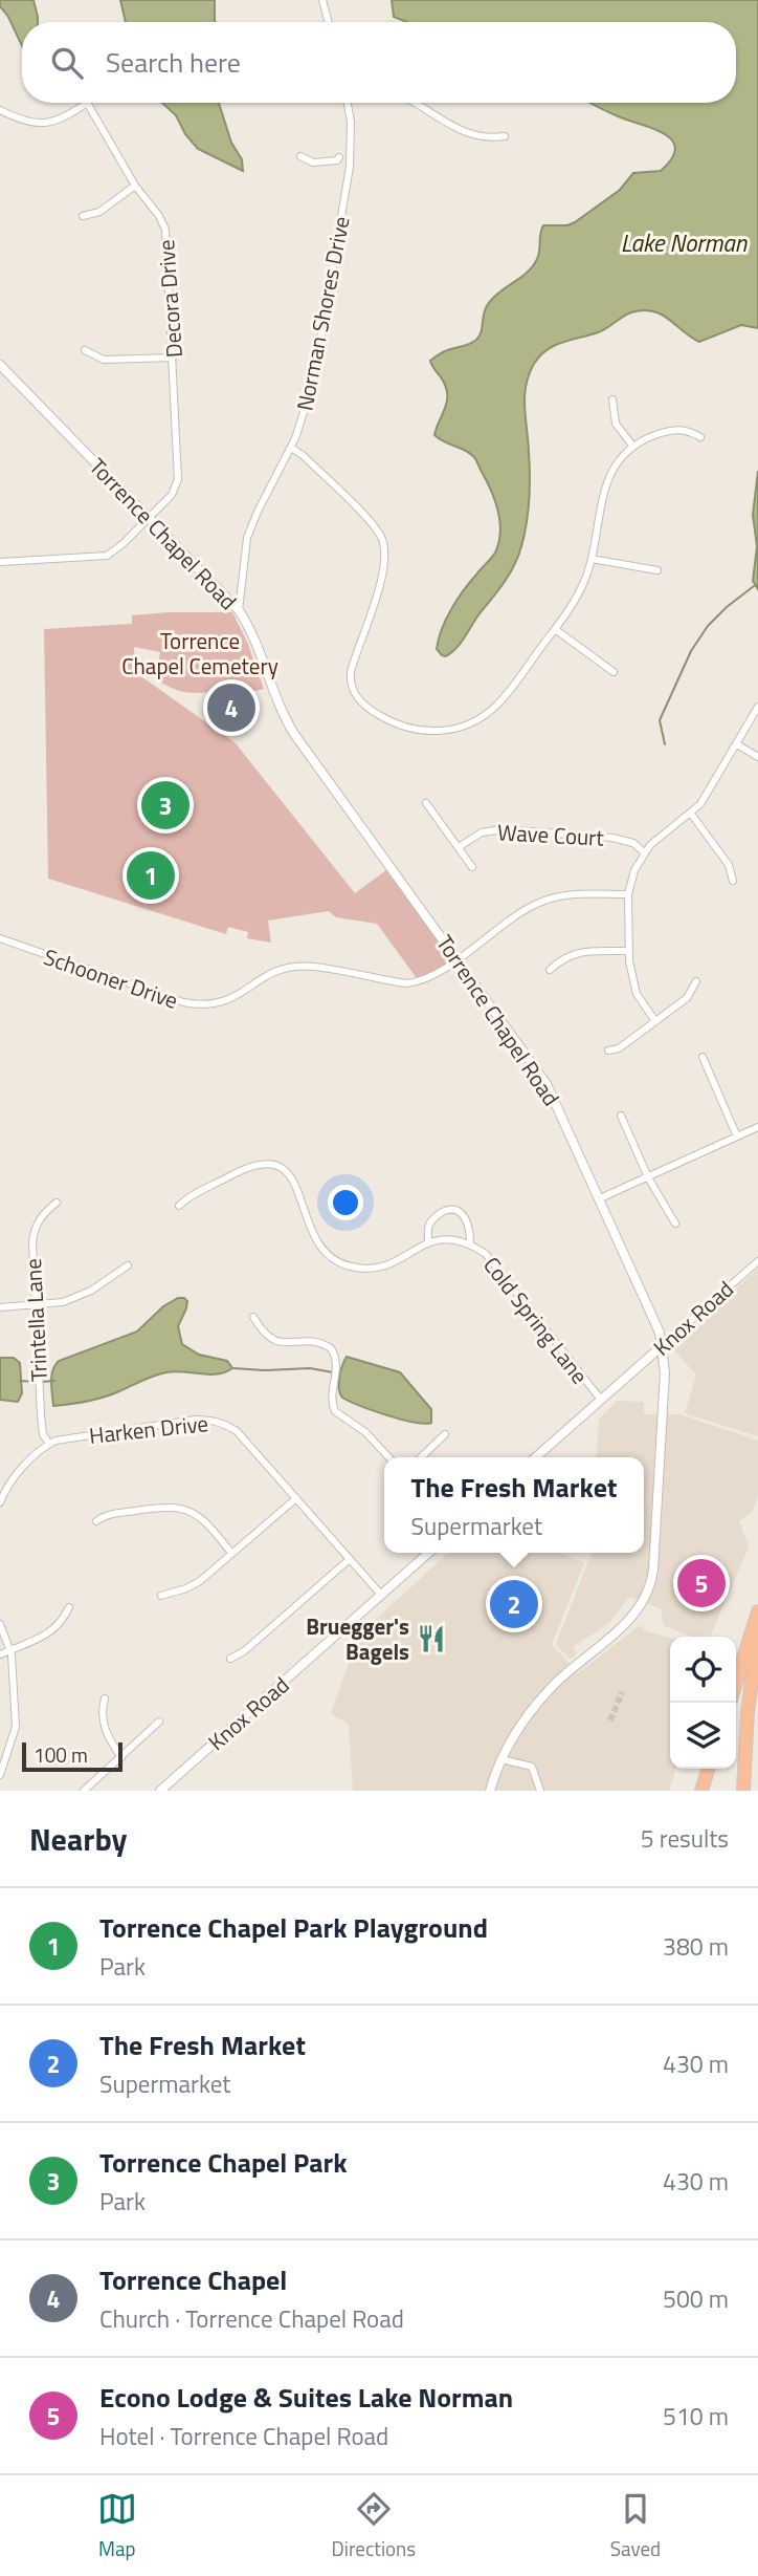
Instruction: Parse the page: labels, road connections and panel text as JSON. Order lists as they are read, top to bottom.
{
  "streets": {
    "street": [
      "Decora Drive",
      "Norman Shores Drive",
      "Torrence Chapel Road",
      "Wave Court",
      "Schooner Drive",
      "Knox Road",
      "Trintella Lane",
      "Cold Spring Lane",
      "Harken Drive"
    ]
  },
  "crossings": [
    ["Decora Drive", "Torrence Chapel Road"],
    ["Norman Shores Drive", "Torrence Chapel Road"],
    ["Torrence Chapel Road", "Schooner Drive"],
    ["Torrence Chapel Road", "Knox Road"],
    ["Knox Road", "Cold Spring Lane"],
    ["Knox Road", "Harken Drive"],
    ["Trintella Lane", "Harken Drive"]
  ],
  "water": ["Lake Norman"],
  "parks": ["Torrence Chapel Cemetery"],
  "places": {
    "restaurant": ["Bruegger's Bagels"]
  },
  "scale_bar": "100 m",
  "page": {
    "search": "Search here",
    "pins": [
      "4",
      "3",
      "1",
      "5",
      "2"
    ],
    "popup": ["The Fresh Market", "Supermarket"],
    "scale": "100 m",
    "heading": ["Nearby", "5 results"],
    "list": [
      {
        "mark": "1",
        "name": "Torrence Chapel Park Playground",
        "note": "Park",
        "value": "380 m"
      },
      {
        "mark": "2",
        "name": "The Fresh Market",
        "note": "Supermarket",
        "value": "430 m"
      },
      {
        "mark": "3",
        "name": "Torrence Chapel Park",
        "note": "Park",
        "value": "430 m"
      },
      {
        "mark": "4",
        "name": "Torrence Chapel",
        "note": "Church · Torrence Chapel Road",
        "value": "500 m"
      },
      {
        "mark": "5",
        "name": "Econo Lodge & Suites Lake Norman",
        "note": "Hotel · Torrence Chapel Road",
        "value": "510 m"
      }
    ],
    "nav": ["Map", "Directions", "Saved"]
  }
}
